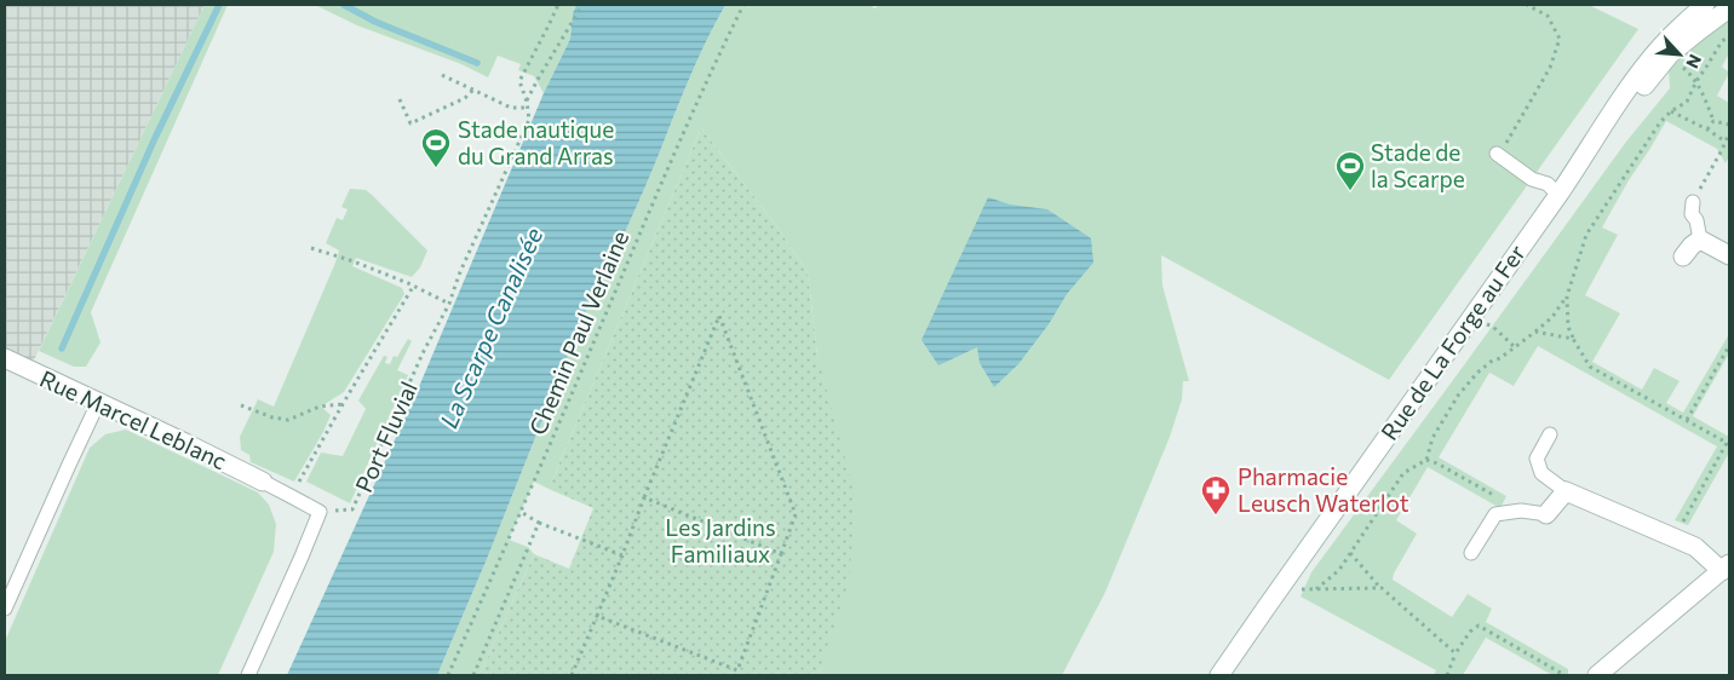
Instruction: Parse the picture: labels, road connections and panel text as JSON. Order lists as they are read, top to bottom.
{
  "streets": {
    "main road": ["Rue de La Forge au Fer", "Rue Marcel Leblanc"],
    "path": ["Chemin Paul Verlaine", "Port Fluvial"]
  },
  "water": ["La Scarpe Canalisée"],
  "parks": ["Les Jardins Familiaux"],
  "places": {
    "sports": ["Stade nautique du Grand Arras", "Stade de la Scarpe"],
    "pharmacy": ["Pharmacie Leusch Waterlot"]
  },
  "north": "bottom right"
}
